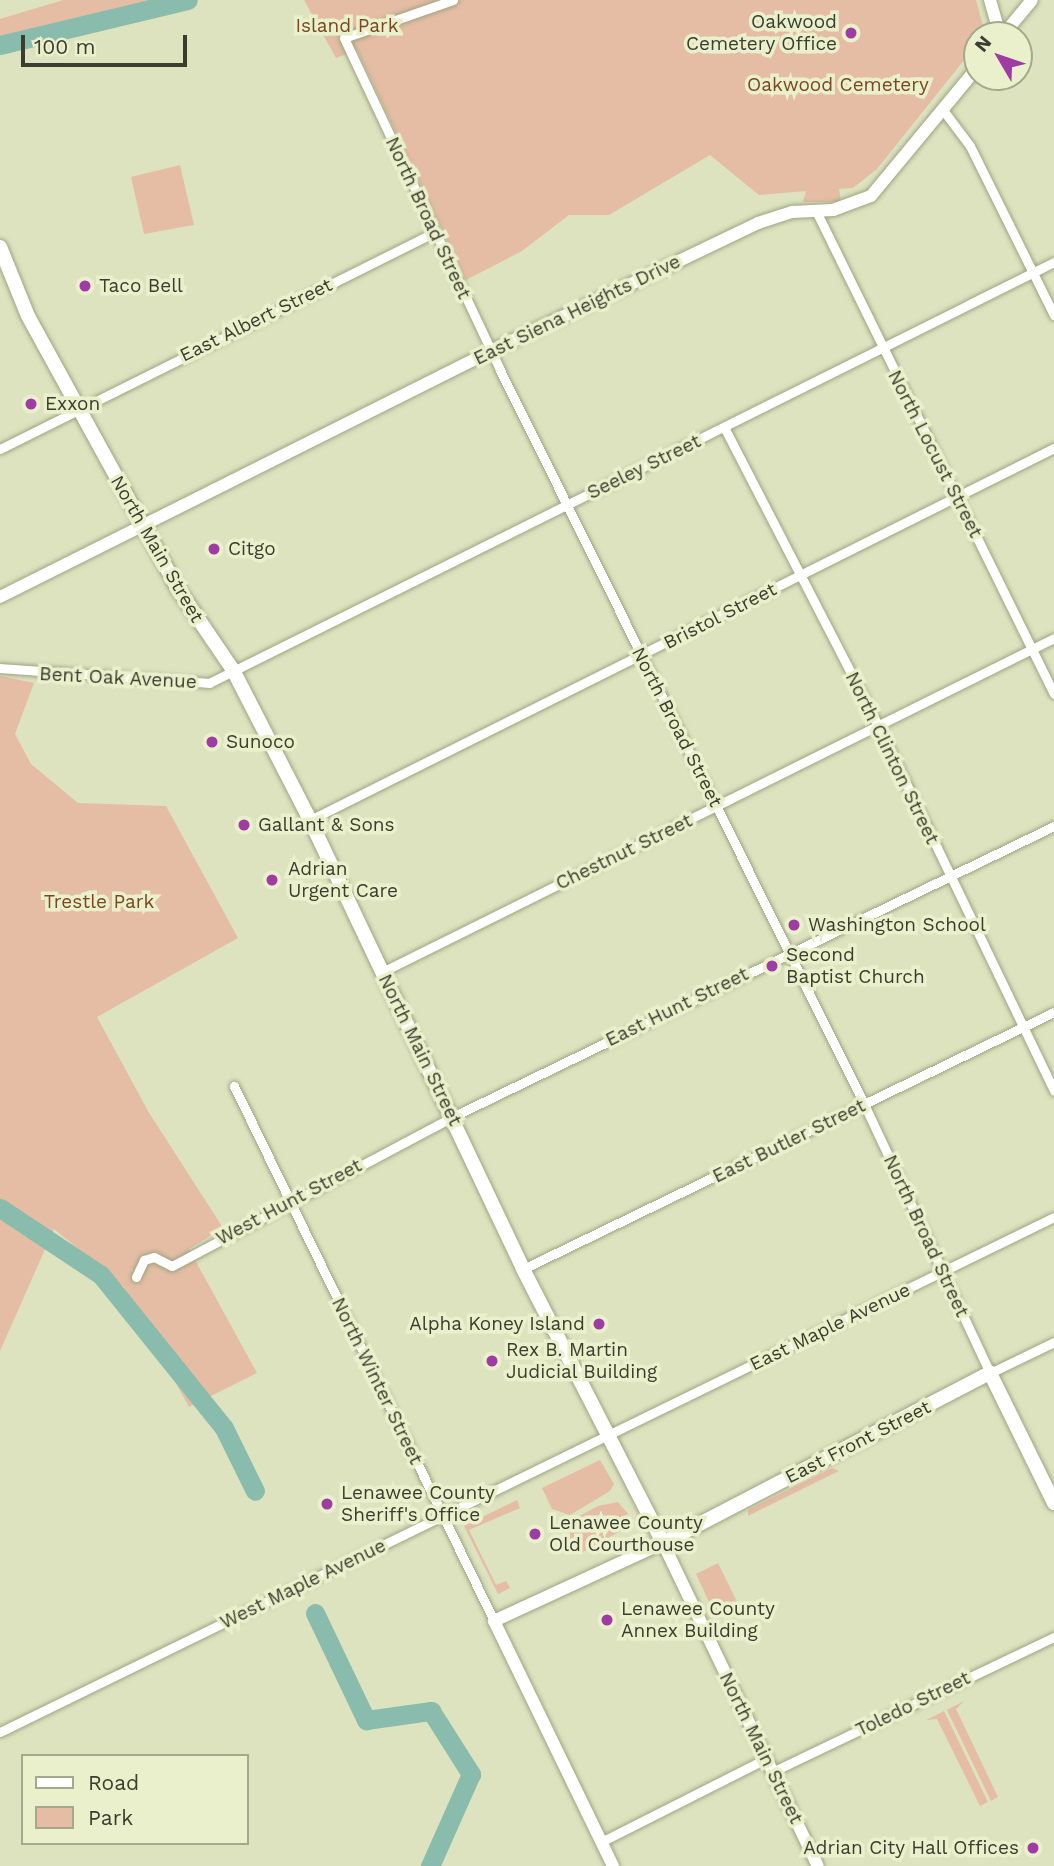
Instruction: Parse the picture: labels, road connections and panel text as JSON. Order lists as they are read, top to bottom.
{
  "streets": {
    "main road": ["North Broad Street", "North Main Street", "East Front Street"],
    "street": [
      "East Siena Heights Drive",
      "East Albert Street",
      "North Locust Street",
      "Seeley Street",
      "Bristol Street",
      "Bent Oak Avenue",
      "North Clinton Street",
      "Chestnut Street",
      "East Hunt Street",
      "East Butler Street",
      "West Hunt Street",
      "East Maple Avenue",
      "North Winter Street",
      "West Maple Avenue",
      "Toledo Street"
    ]
  },
  "crossings": [
    ["North Broad Street", "East Siena Heights Drive"],
    ["North Broad Street", "East Albert Street"],
    ["North Broad Street", "Seeley Street"],
    ["North Broad Street", "Bristol Street"],
    ["North Broad Street", "Chestnut Street"],
    ["North Broad Street", "East Hunt Street"],
    ["North Broad Street", "East Butler Street"],
    ["North Broad Street", "East Maple Avenue"],
    ["North Broad Street", "East Front Street"],
    ["East Siena Heights Drive", "North Locust Street"],
    ["East Siena Heights Drive", "North Main Street"],
    ["East Albert Street", "North Main Street"],
    ["North Locust Street", "Seeley Street"],
    ["North Locust Street", "Bristol Street"],
    ["North Locust Street", "Chestnut Street"],
    ["Seeley Street", "North Main Street"],
    ["Seeley Street", "Bent Oak Avenue"],
    ["Seeley Street", "North Clinton Street"],
    ["North Main Street", "Bristol Street"],
    ["North Main Street", "Bent Oak Avenue"],
    ["North Main Street", "Chestnut Street"],
    ["North Main Street", "East Hunt Street"],
    ["North Main Street", "East Butler Street"],
    ["North Main Street", "West Hunt Street"],
    ["North Main Street", "East Maple Avenue"],
    ["North Main Street", "East Front Street"],
    ["North Main Street", "West Maple Avenue"],
    ["North Main Street", "Toledo Street"],
    ["Bristol Street", "North Clinton Street"],
    ["North Clinton Street", "Chestnut Street"],
    ["North Clinton Street", "East Hunt Street"],
    ["North Clinton Street", "East Butler Street"],
    ["East Hunt Street", "West Hunt Street"],
    ["West Hunt Street", "North Winter Street"],
    ["East Maple Avenue", "West Maple Avenue"],
    ["North Winter Street", "West Maple Avenue"]
  ],
  "parks": ["Island Park", "Oakwood Cemetery", "Trestle Park"],
  "places": [
    "Oakwood Cemetery Office",
    "Taco Bell",
    "Exxon",
    "Citgo",
    "Sunoco",
    "Gallant & Sons",
    "Adrian Urgent Care",
    "Washington School",
    "Second Baptist Church",
    "Alpha Koney Island",
    "Rex B. Martin Judicial Building",
    "Lenawee County Sheriff's Office",
    "Lenawee County Old Courthouse",
    "Lenawee County Annex Building",
    "Adrian City Hall Offices"
  ],
  "legend": ["Road", "Park"],
  "scale_bar": "100 m",
  "north": "top left"
}
